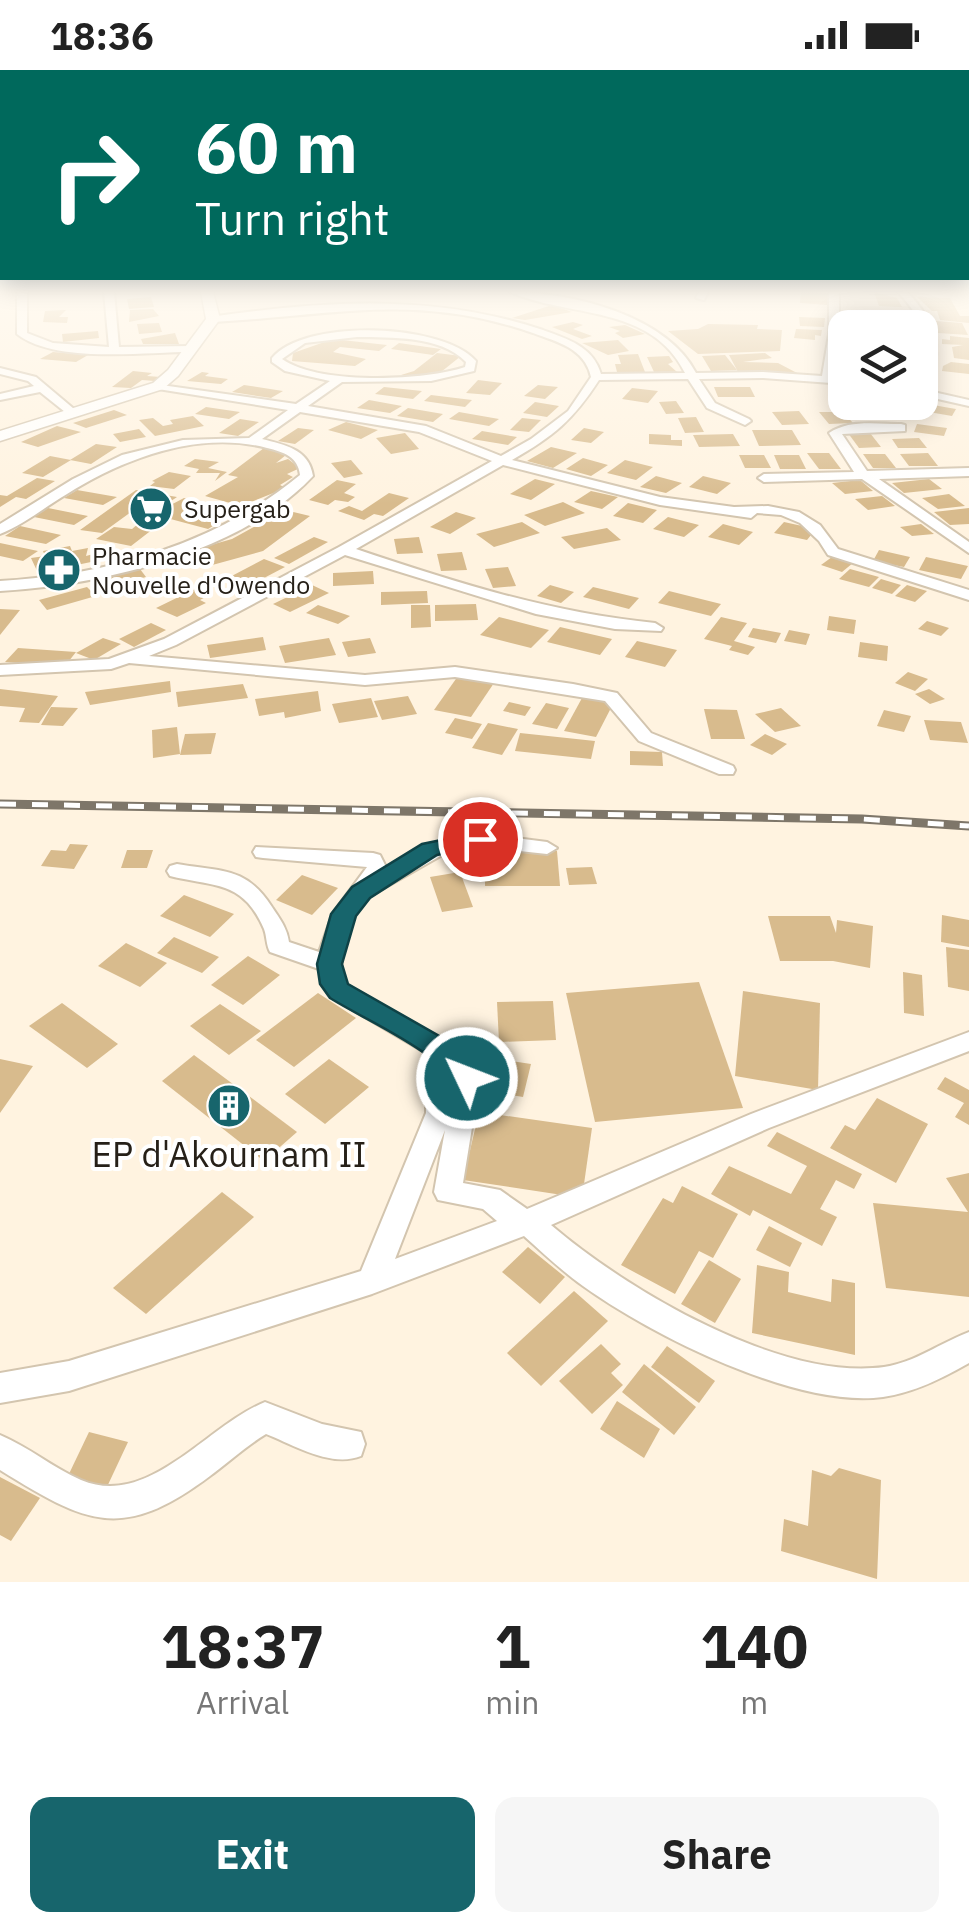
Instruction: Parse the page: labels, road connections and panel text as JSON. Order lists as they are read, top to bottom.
{
  "places": {
    "supermarket": ["Supergab"],
    "pharmacy": ["Pharmacie Nouvelle d'Owendo"],
    "building": ["EP d'Akournam II"]
  },
  "page": {
    "status": "18:36",
    "turn": ["60 m", "Turn right"],
    "eta": [
      "18:37",
      "Arrival",
      "1",
      "min",
      "140",
      "m"
    ],
    "buttons": ["Exit", "Share"]
  }
}
